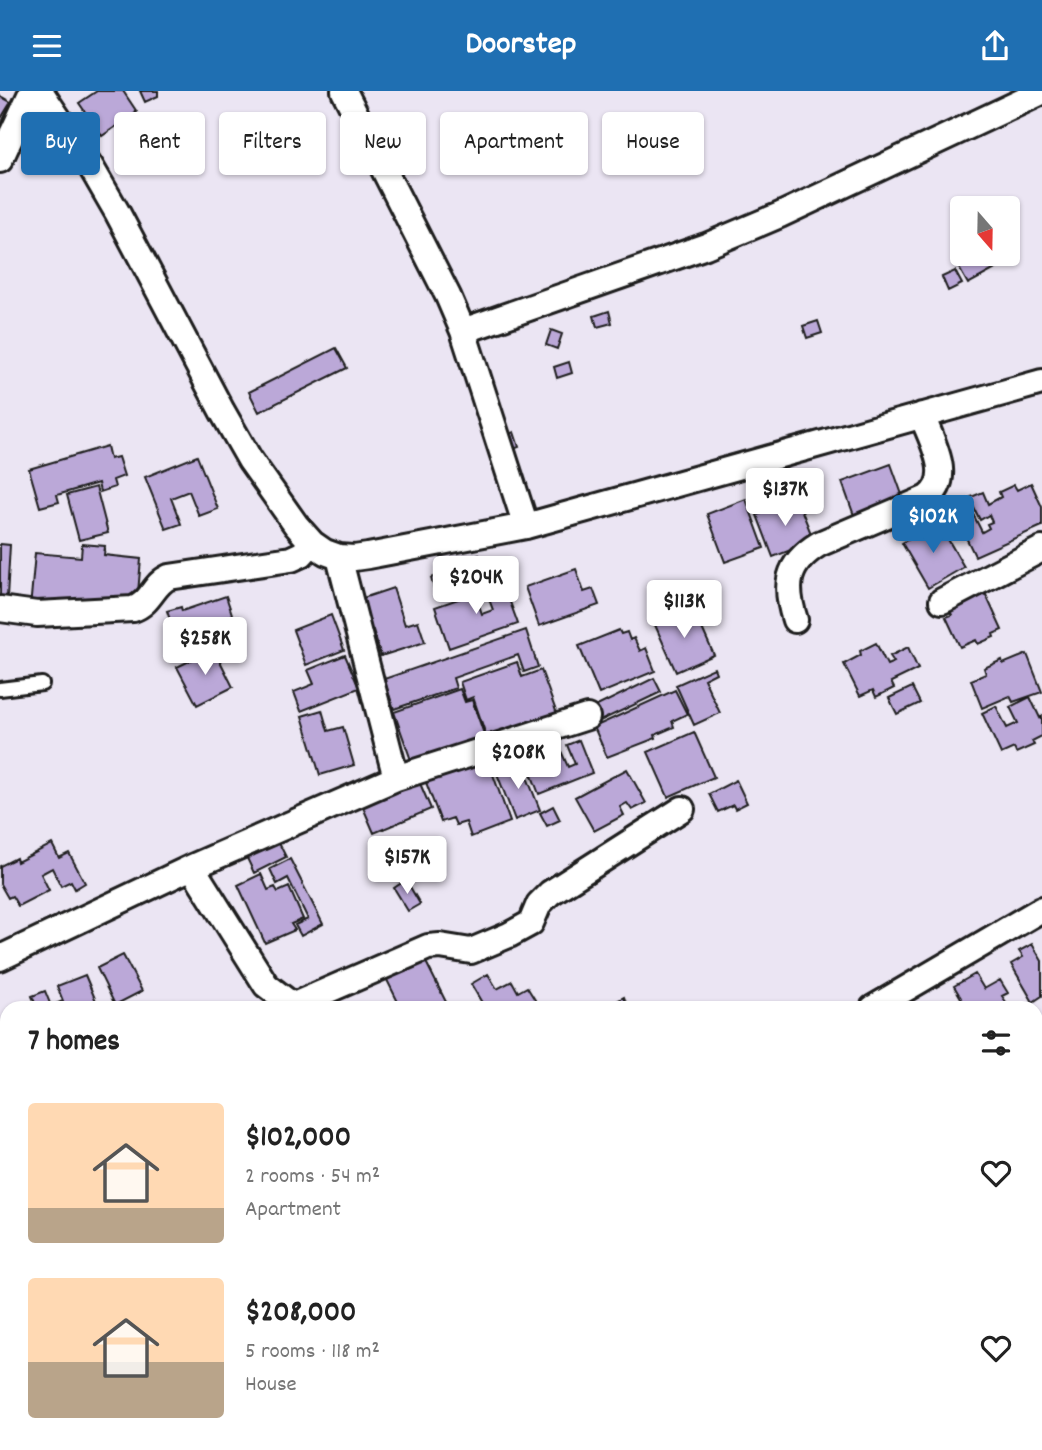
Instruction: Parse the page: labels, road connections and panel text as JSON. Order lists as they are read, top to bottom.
{
  "north": "bottom",
  "page": {
    "header": "Doorstep",
    "chip": [
      "Buy",
      "Rent",
      "Filters",
      "New",
      "Apartment",
      "House"
    ],
    "price": [
      "$137K",
      "$102K",
      "$204K",
      "$113K",
      "$258K",
      "$208K",
      "$157K"
    ],
    "heading": "7 homes",
    "list": [
      {
        "name": "$102,000",
        "note": "2 rooms · 54 m² · Apartment"
      },
      {
        "name": "$208,000",
        "note": "5 rooms · 118 m² · House"
      }
    ]
  }
}
